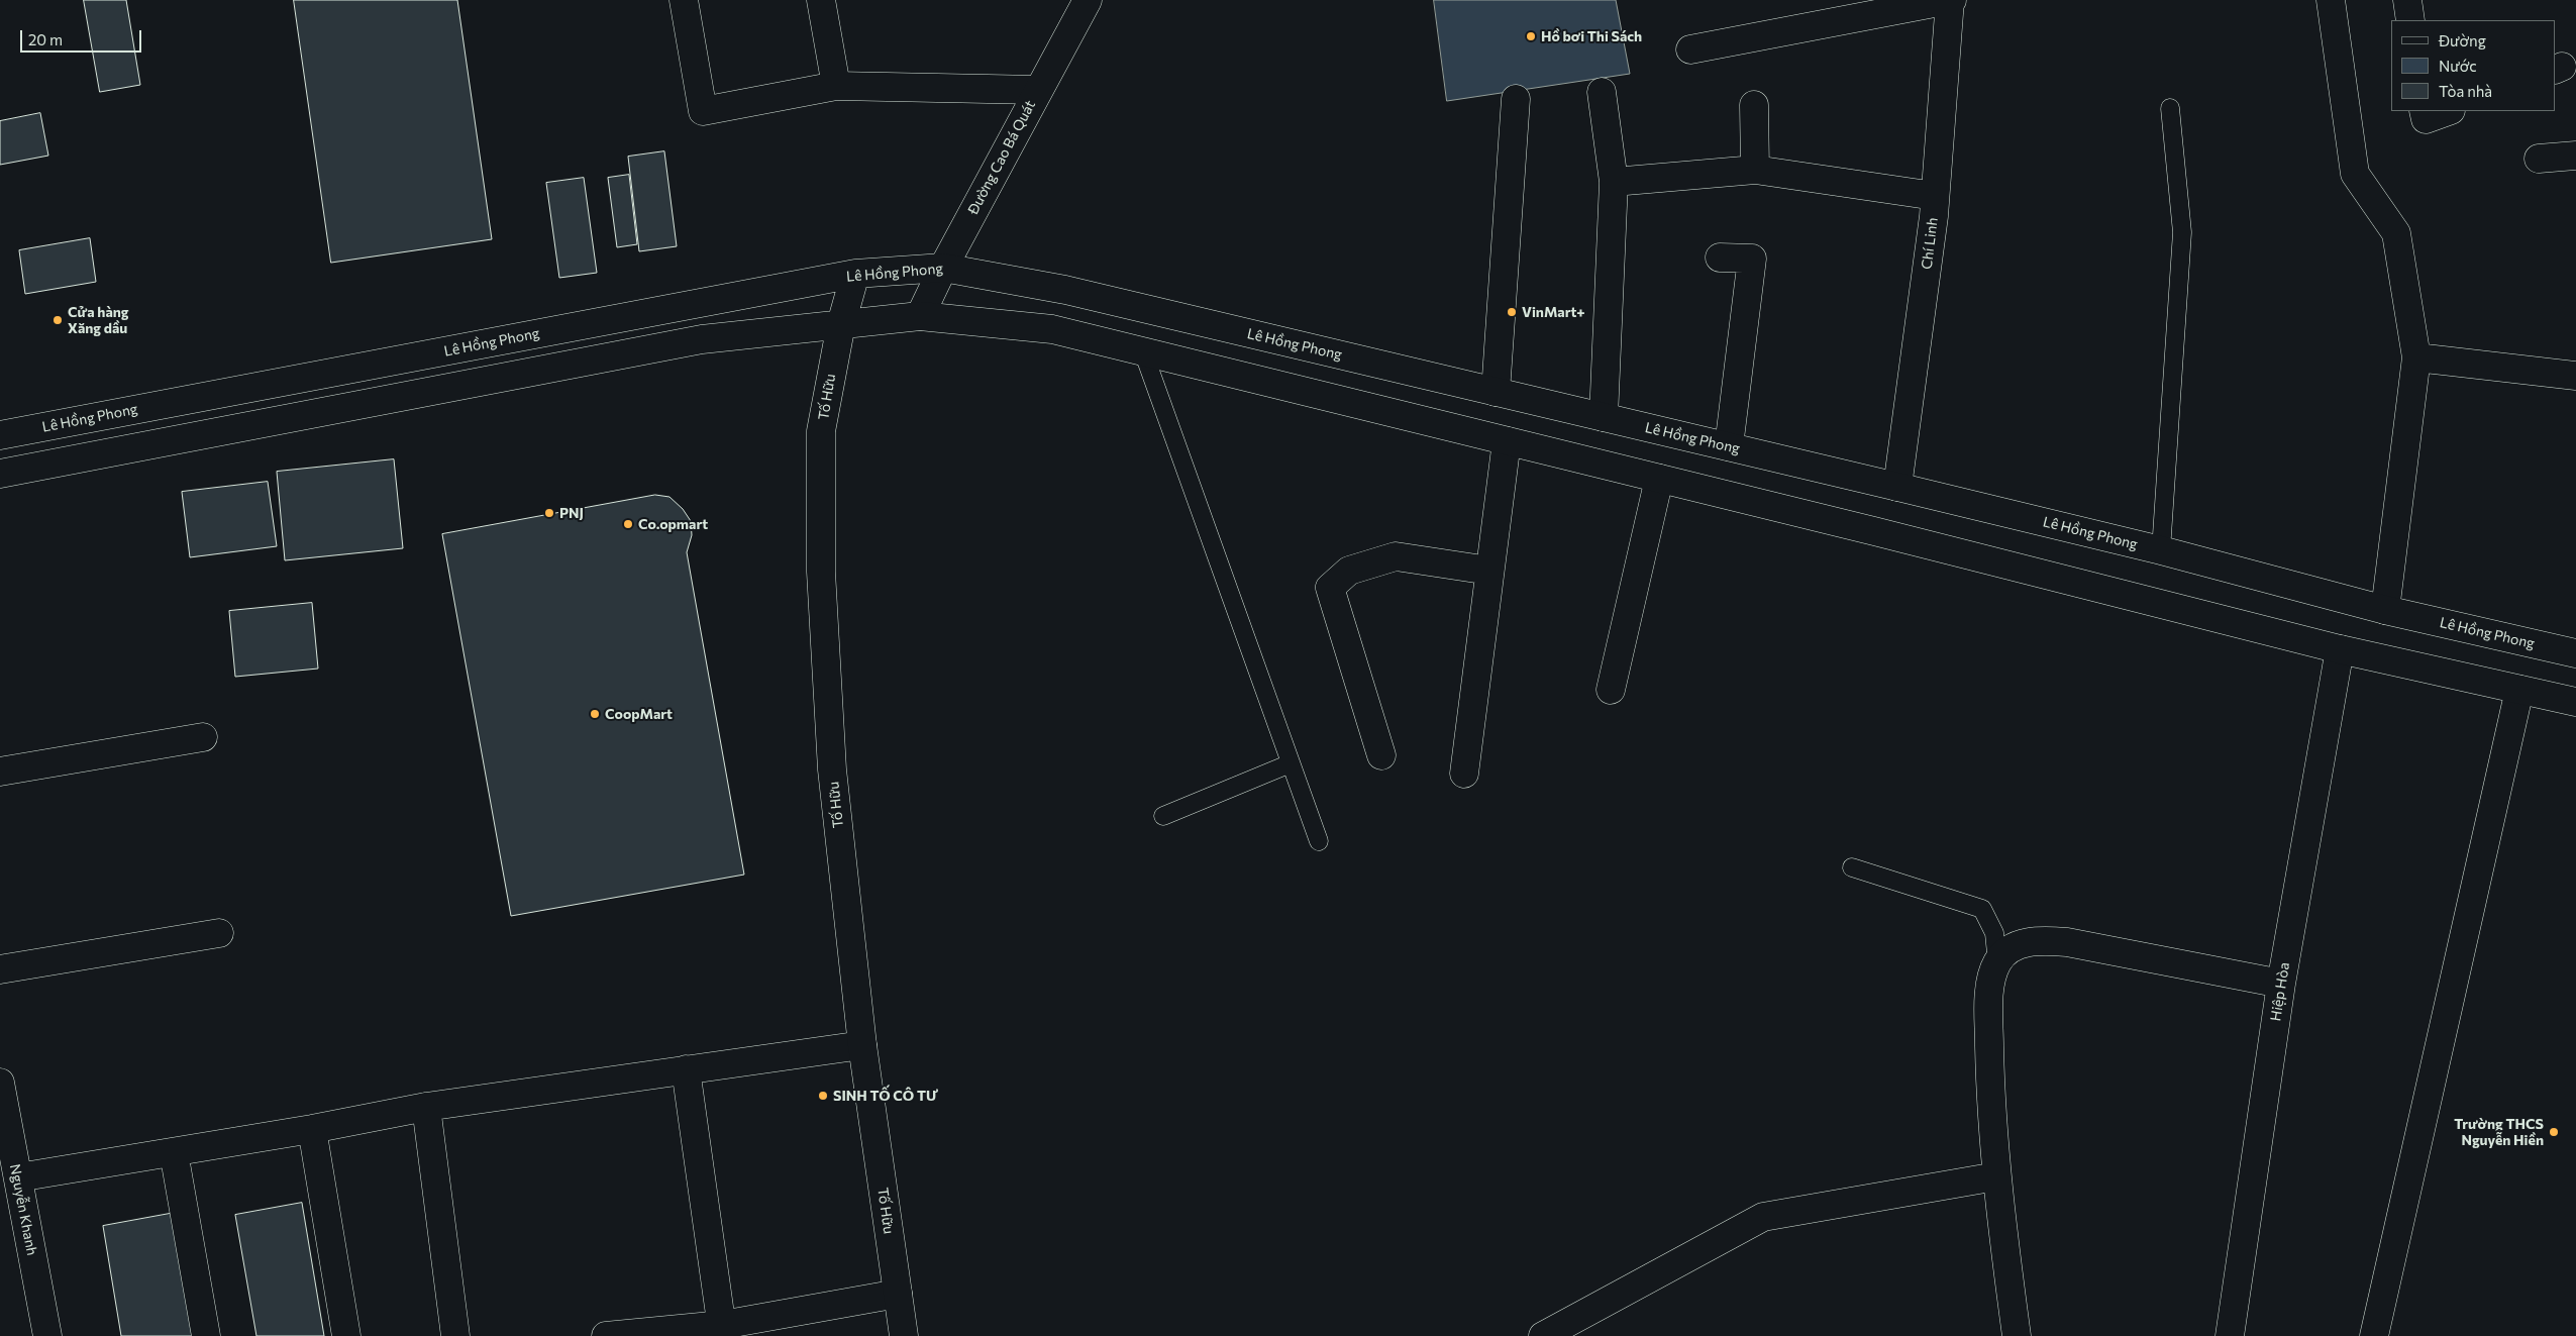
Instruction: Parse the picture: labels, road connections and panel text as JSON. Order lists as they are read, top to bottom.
{
  "streets": {
    "street": [
      "Đường Cao Bá Quát",
      "Chí Linh",
      "Lê Hồng Phong",
      "Tố Hữu",
      "Hiệp Hòa",
      "Nguyễn Khanh"
    ]
  },
  "crossings": [
    ["Đường Cao Bá Quát", "Lê Hồng Phong"],
    ["Chí Linh", "Lê Hồng Phong"],
    ["Lê Hồng Phong", "Tố Hữu"]
  ],
  "places": [
    "Hồ bơi Thi Sách",
    "VinMart+",
    "Cửa hàng Xăng dầu",
    "PNJ",
    "Co.opmart",
    "CoopMart",
    "SINH TỐ CÔ TƯ",
    "Trường THCS Nguyễn Hiền"
  ],
  "legend": ["Đường", "Nước", "Tòa nhà"],
  "scale_bar": "20 m"
}
